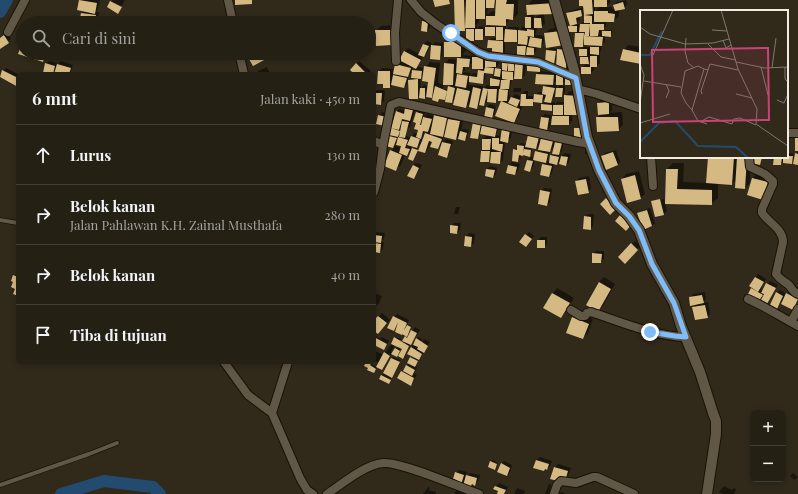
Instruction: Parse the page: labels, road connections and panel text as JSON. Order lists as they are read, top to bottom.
{
  "page": {
    "search": "Cari di sini",
    "heading": ["6 mnt", "Jalan kaki · 450 m"],
    "list": [
      ["Lurus", "130 m"],
      ["Belok kanan", "Jalan Pahlawan K.H. Zainal Musthafa", "280 m"],
      ["Belok kanan", "40 m"],
      "Tiba di tujuan"
    ],
    "map_buttons": ["+", "−"]
  }
}
